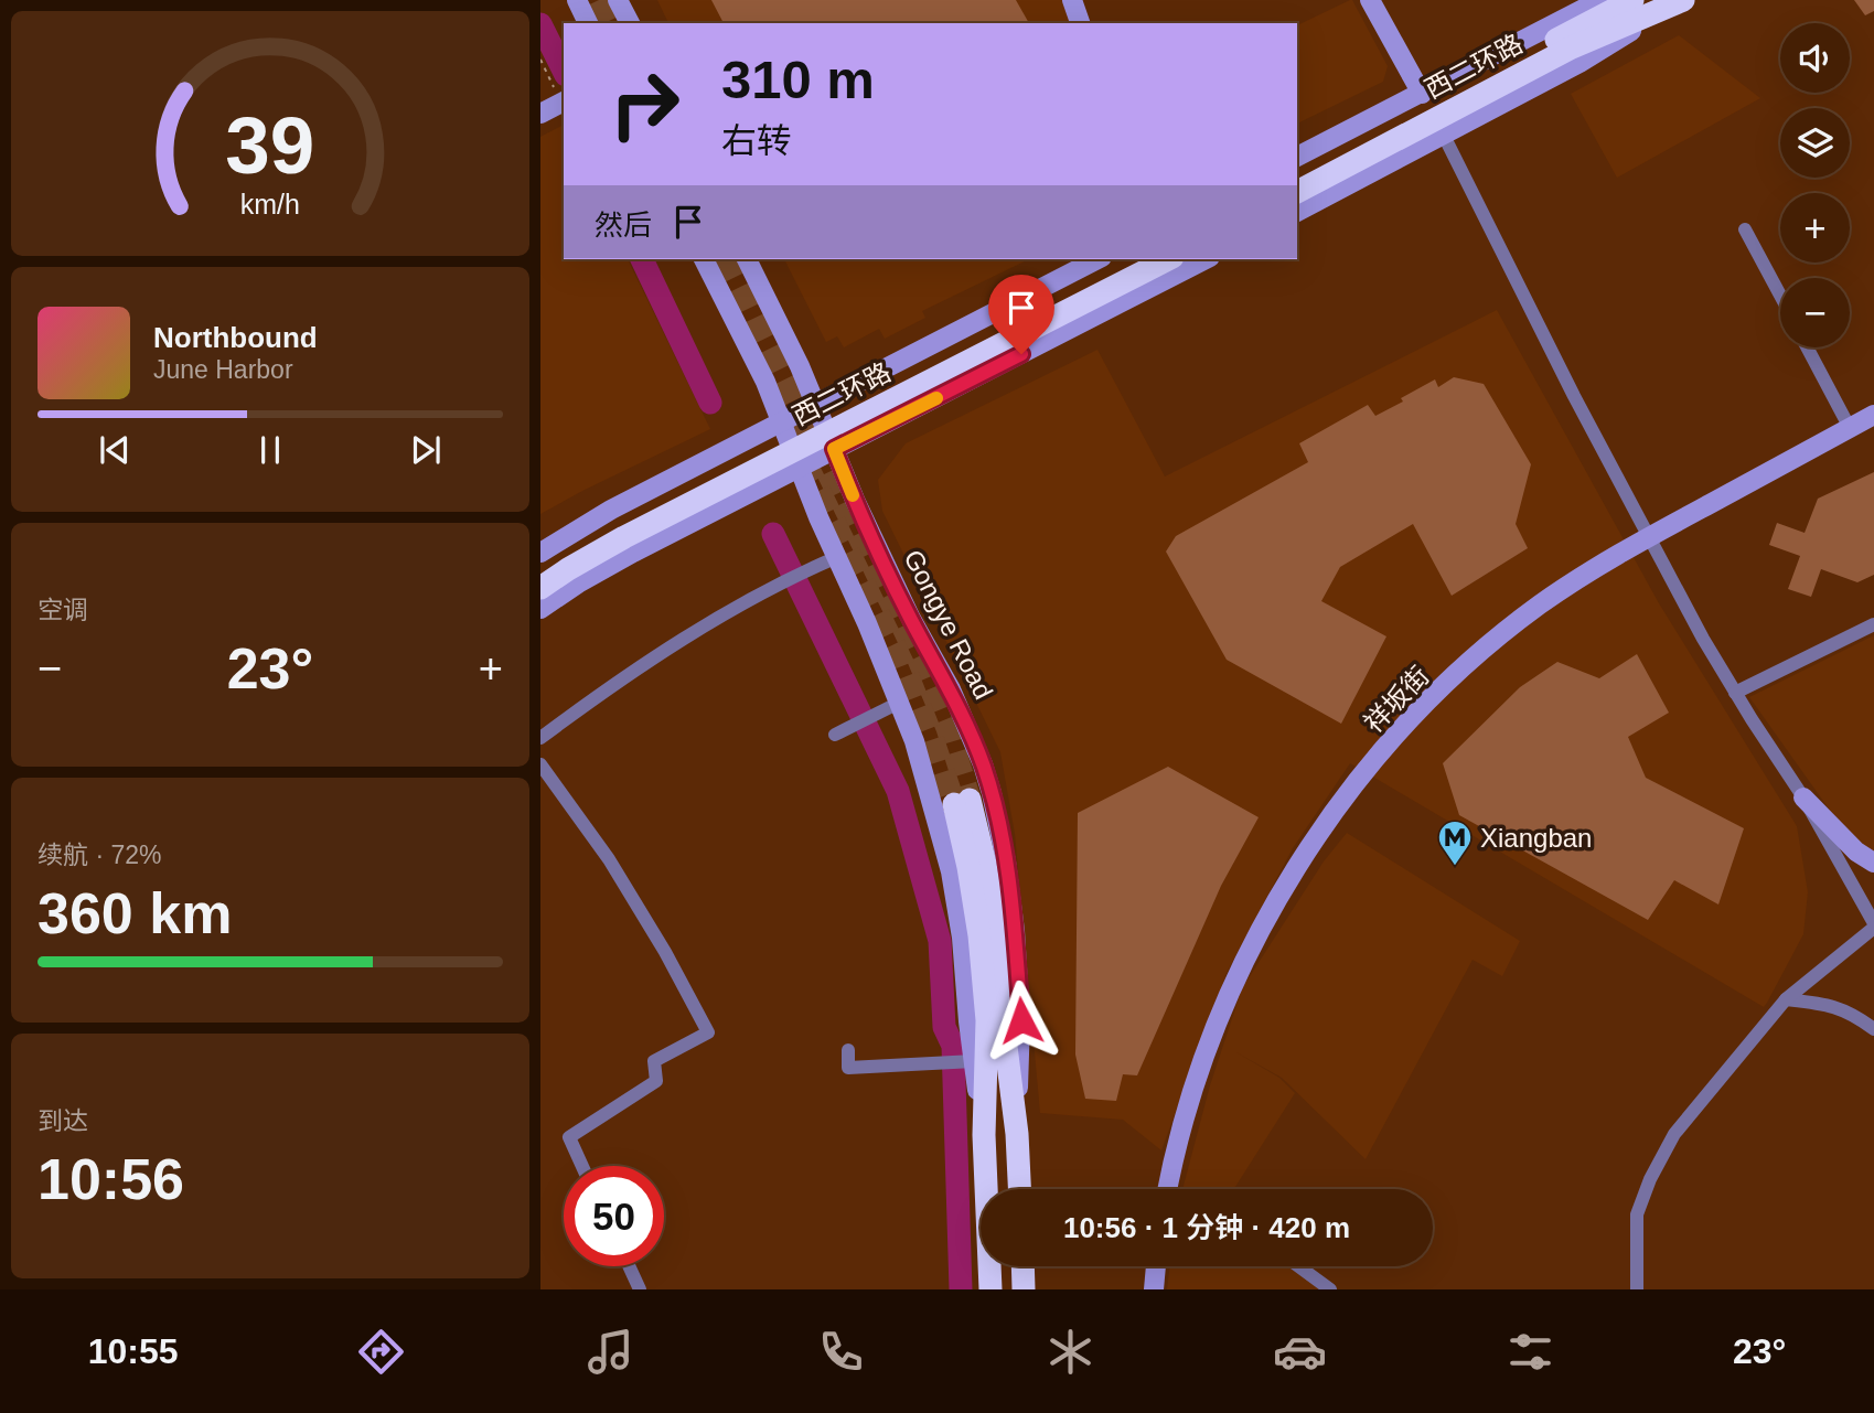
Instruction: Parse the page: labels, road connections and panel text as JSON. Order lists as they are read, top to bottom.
{
  "streets": {
    "highway": ["西二环路", "Gongye Road"],
    "main road": ["祥坂街"]
  },
  "places": {
    "metro station": ["Xiangban"]
  },
  "page": {
    "map_buttons": ["+", "−"],
    "turn": ["310 m", "右转"],
    "then": "然后",
    "song": ["Northbound", "June Harbor"],
    "tile": [
      "空调",
      ["续航 · 72%", "360 km"],
      ["到达", "10:56"]
    ],
    "heat": ["−", "23°", "+"],
    "limit": "50",
    "trip": "10:56 · 1 分钟 · 420 m",
    "tabs": ["10:55", "23°"],
    "gauge": ["39", "km/h"]
  }
}
